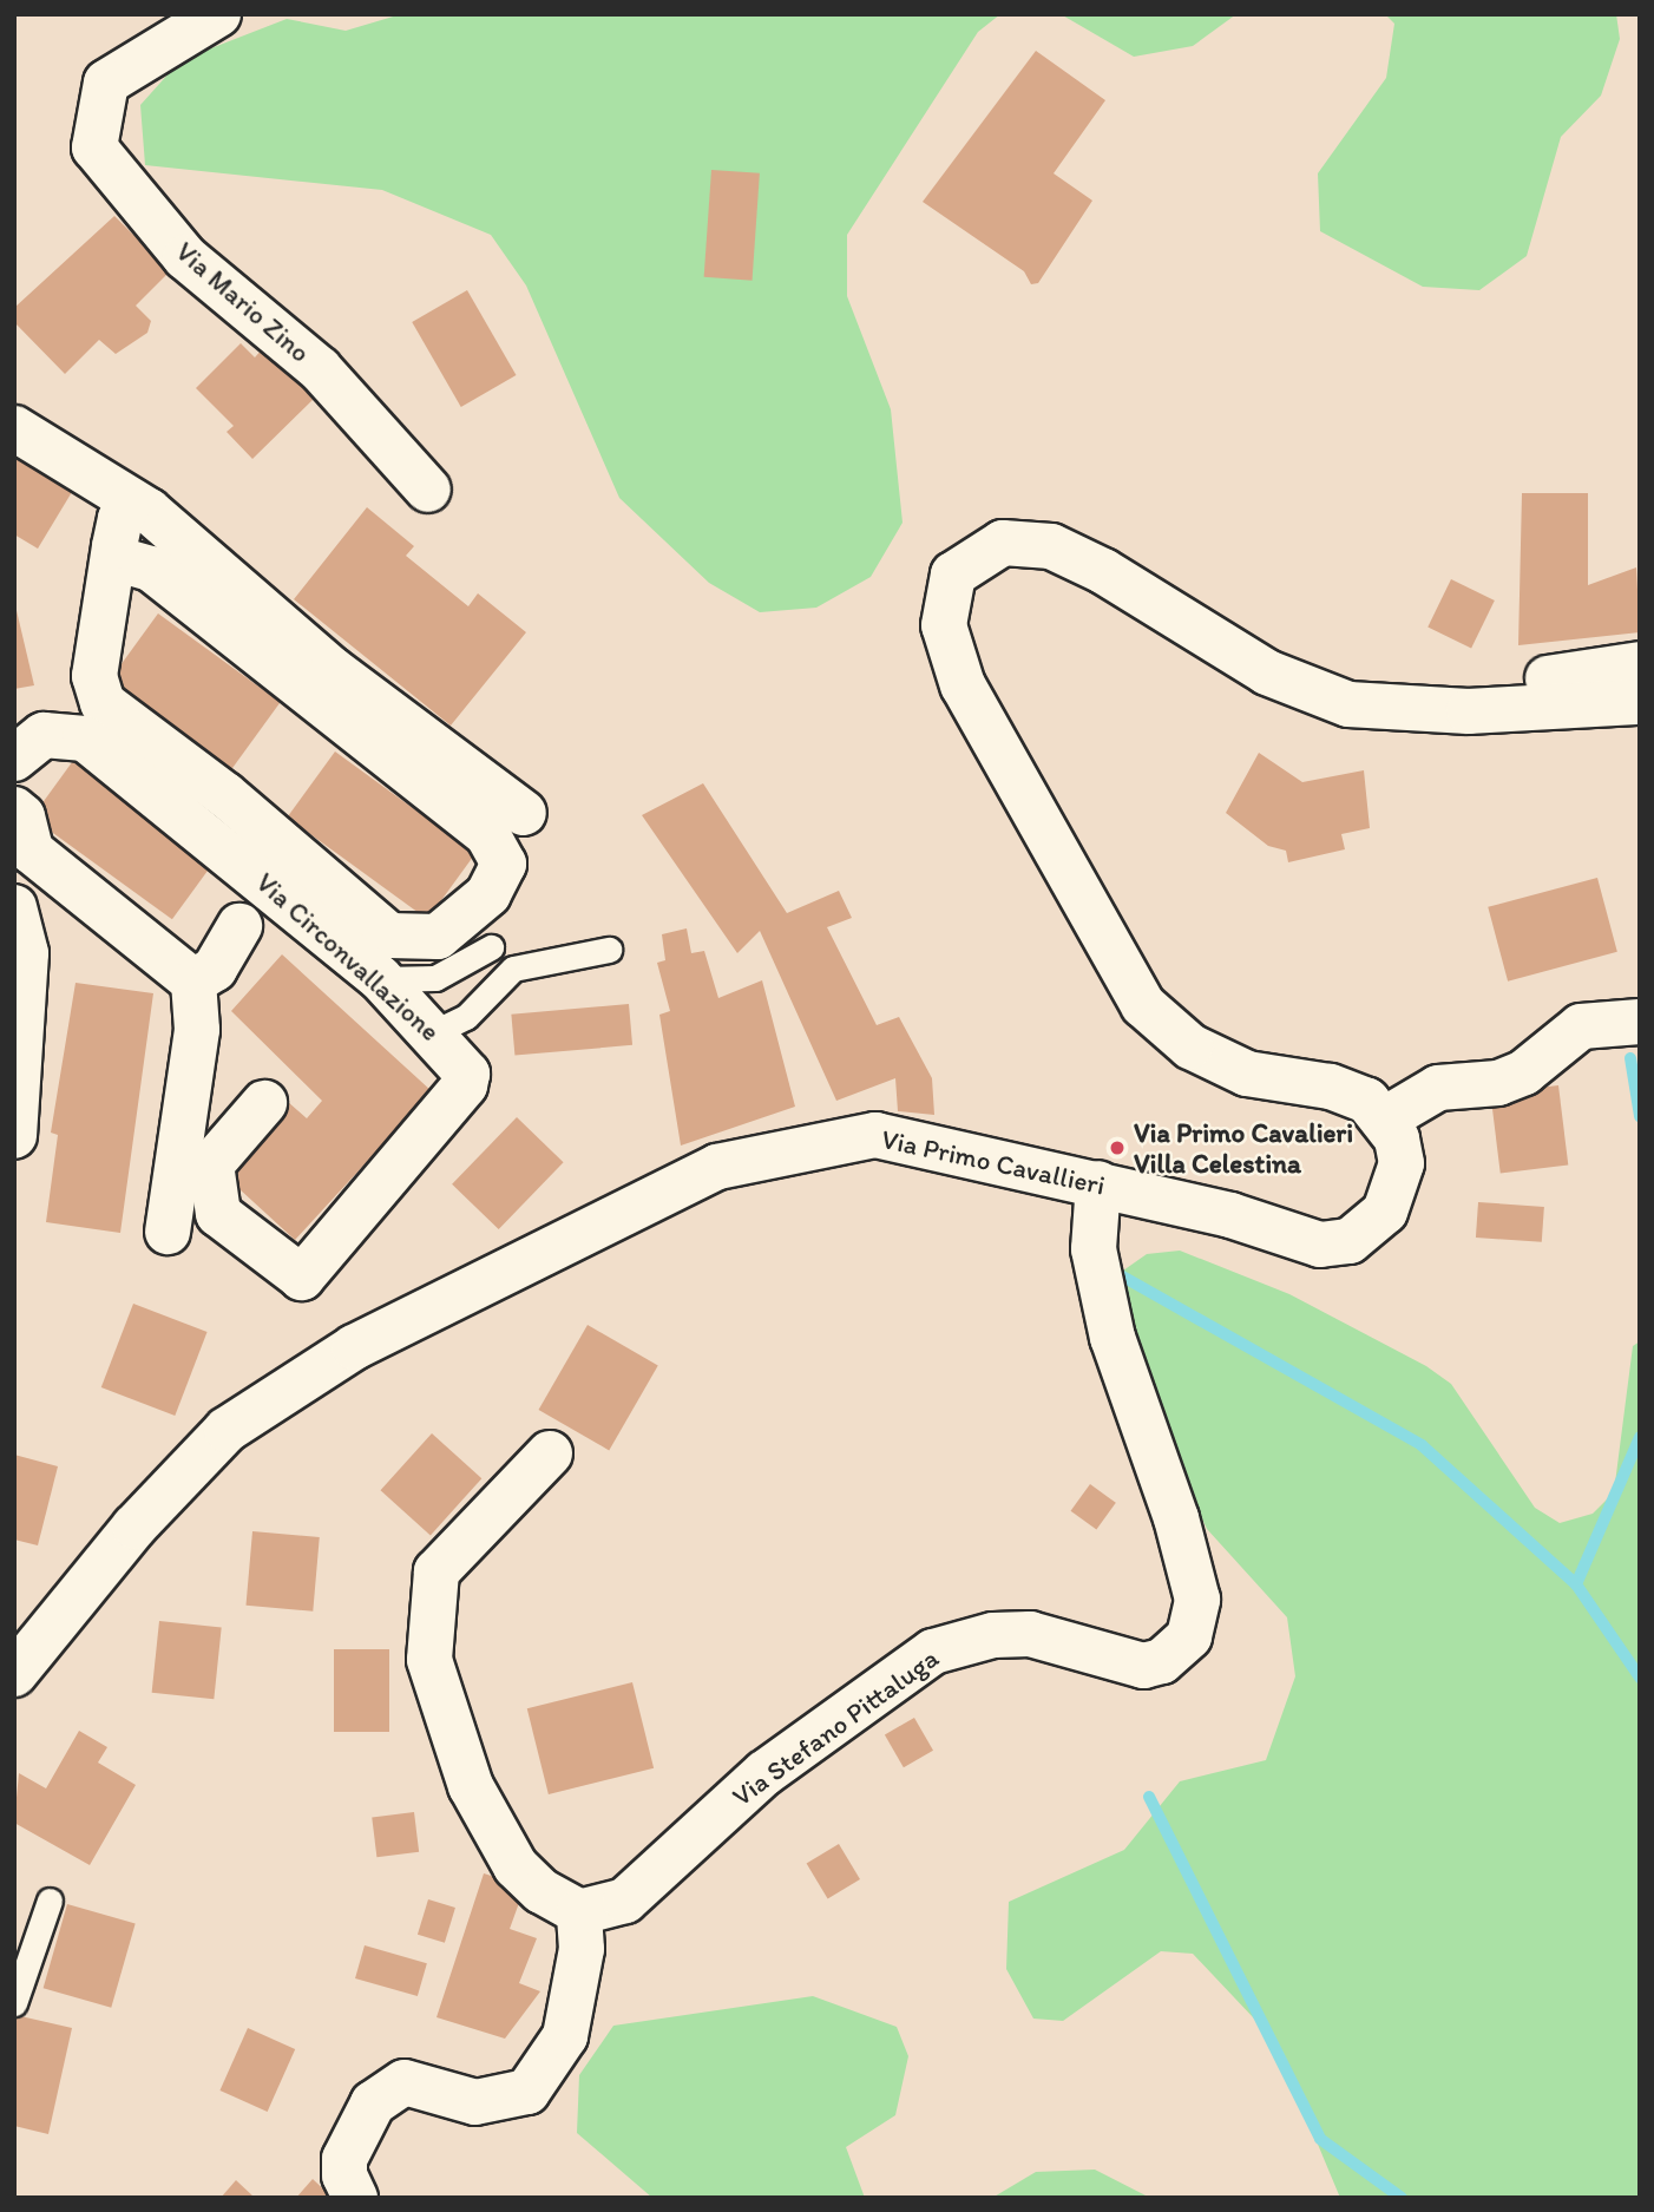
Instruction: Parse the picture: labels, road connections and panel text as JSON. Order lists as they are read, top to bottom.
{
  "streets": {
    "street": [
      "Via Mario Zino",
      "Via Circonvallazione",
      "Via Primo Cavallieri",
      "Via Stefano Pittaluga"
    ]
  },
  "crossings": [
    ["Via Primo Cavallieri", "Via Stefano Pittaluga"]
  ],
  "places": ["Via Primo Cavalieri Villa Celestina"]
}
